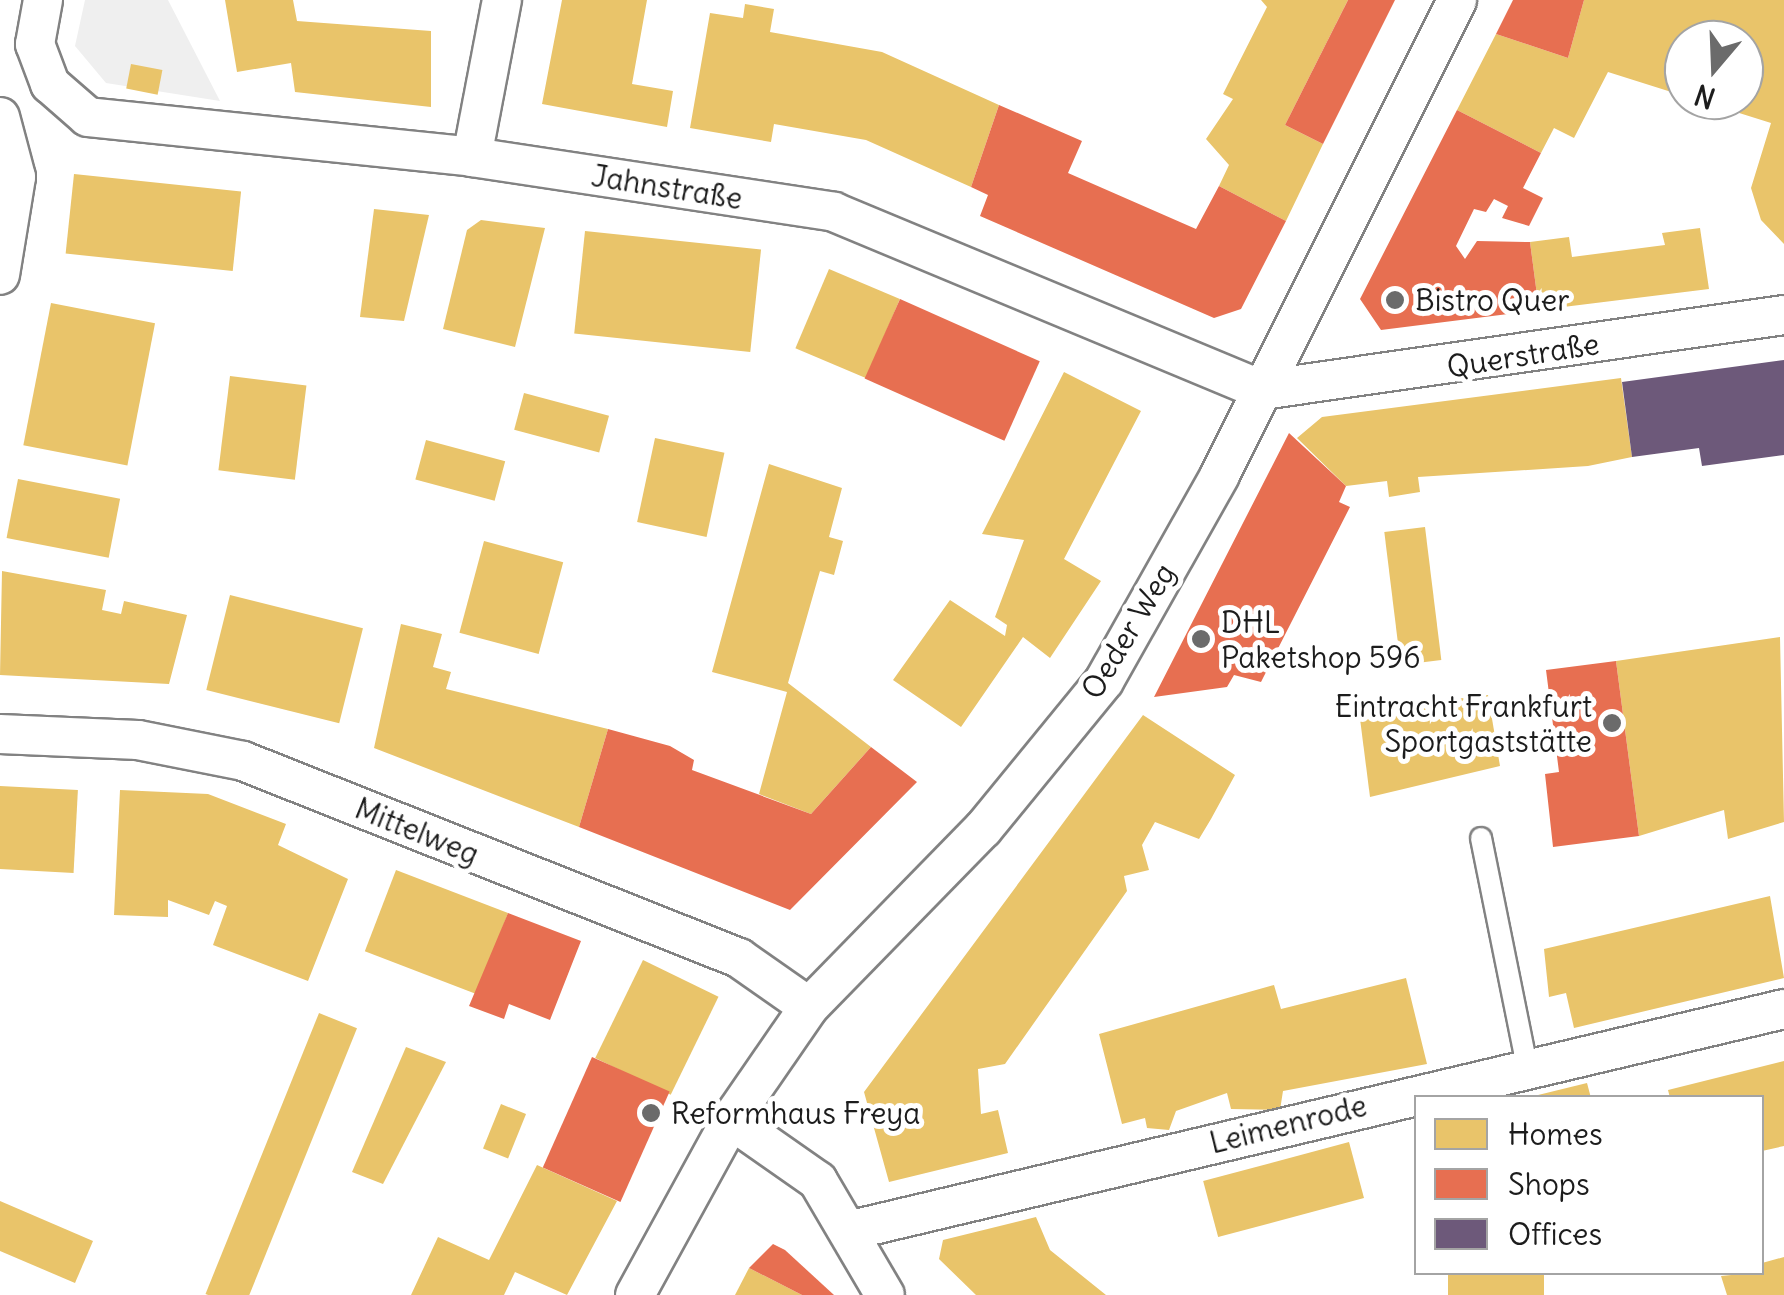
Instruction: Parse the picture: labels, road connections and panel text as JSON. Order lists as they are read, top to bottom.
{
  "streets": {
    "street": [
      "Jahnstraße",
      "Querstraße",
      "Oeder Weg",
      "Mittelweg",
      "Leimenrode"
    ]
  },
  "crossings": [
    ["Jahnstraße", "Querstraße"],
    ["Jahnstraße", "Oeder Weg"],
    ["Querstraße", "Oeder Weg"],
    ["Oeder Weg", "Mittelweg"]
  ],
  "places": [
    "Bistro Quer",
    "DHL Paketshop 596",
    "Eintracht Frankfurt Sportgaststätte",
    "Reformhaus Freya"
  ],
  "legend": ["Homes", "Shops", "Offices"],
  "north": "bottom"
}
